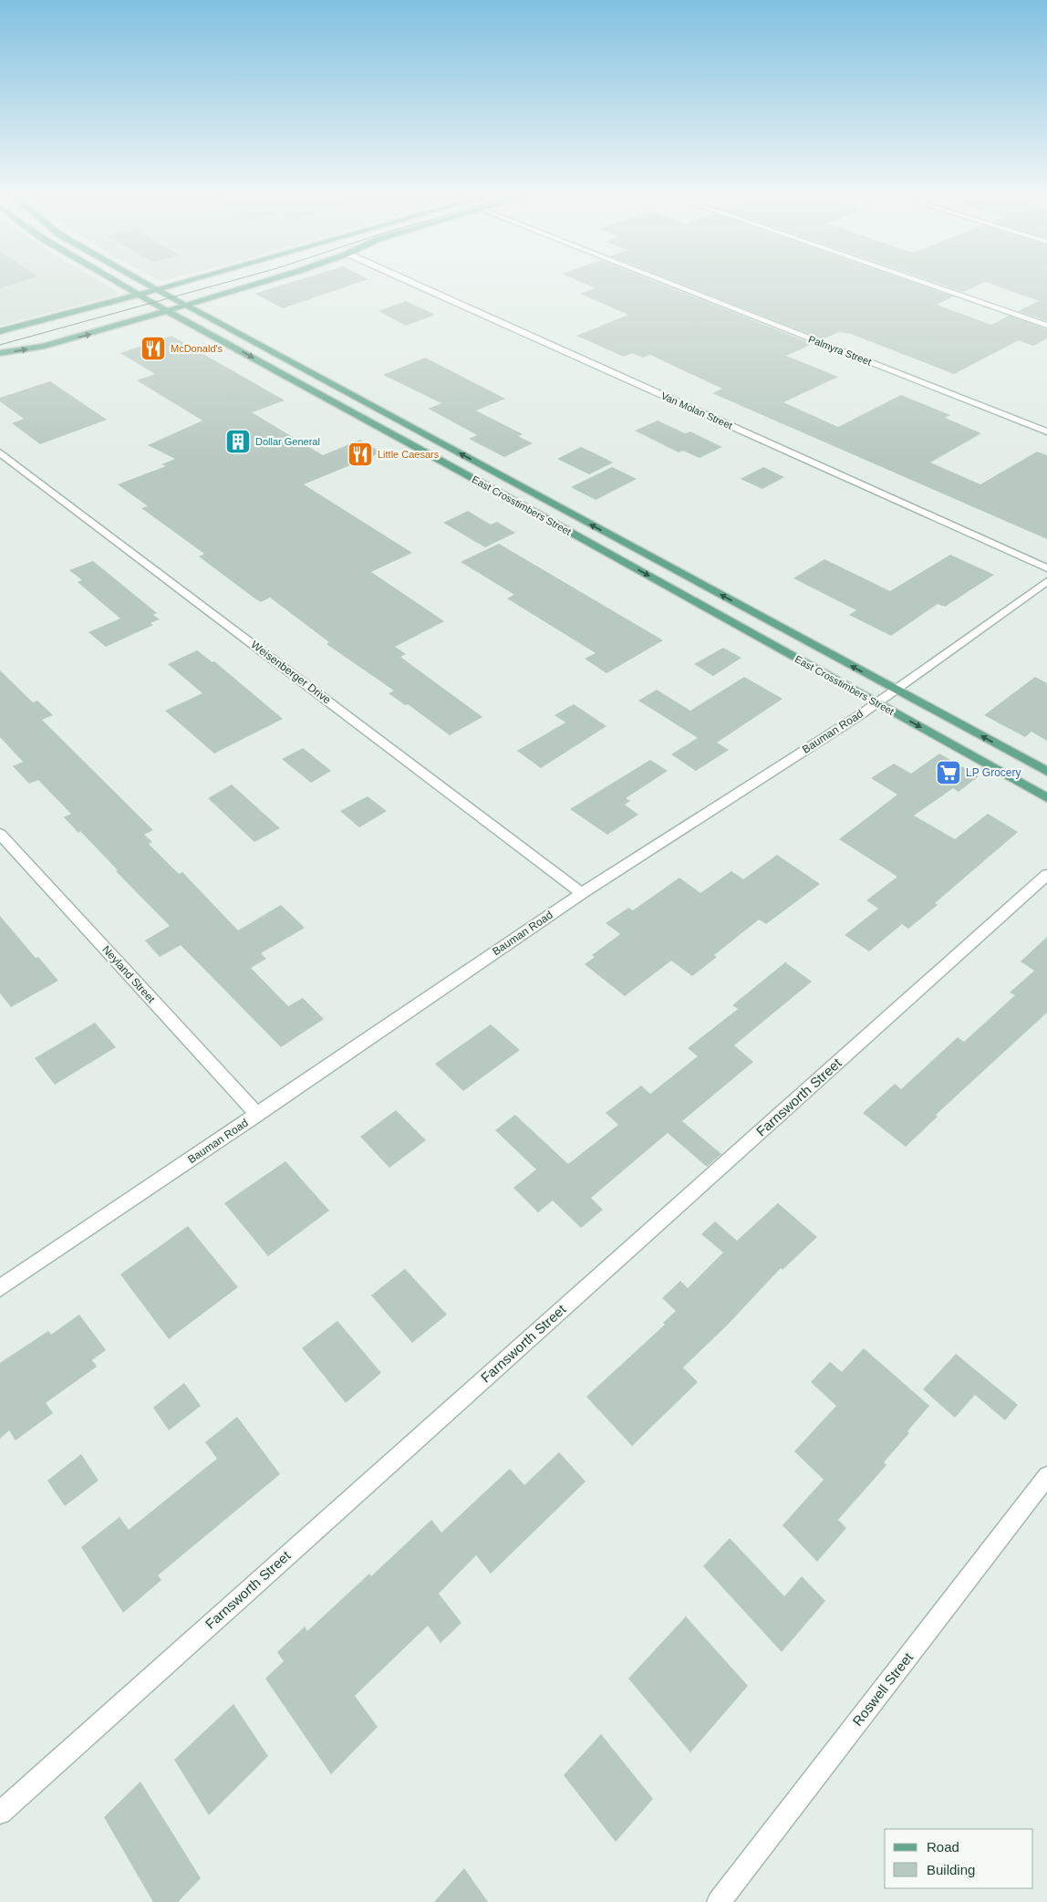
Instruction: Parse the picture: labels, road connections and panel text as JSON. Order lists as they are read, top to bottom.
{
  "streets": {
    "main road": ["East Crosstimbers Street"],
    "street": [
      "Palmyra Street",
      "Van Molan Street",
      "Weisenberger Drive",
      "Bauman Road",
      "Neyland Street",
      "Farnsworth Street",
      "Roswell Street"
    ]
  },
  "crossings": [
    ["East Crosstimbers Street", "Bauman Road"],
    ["Weisenberger Drive", "Bauman Road"],
    ["Bauman Road", "Neyland Street"]
  ],
  "places": {
    "restaurant": ["McDonald's", "Little Caesars"],
    "building": ["Dollar General"],
    "supermarket": ["LP Grocery"]
  },
  "legend": ["Road", "Building"]
}
